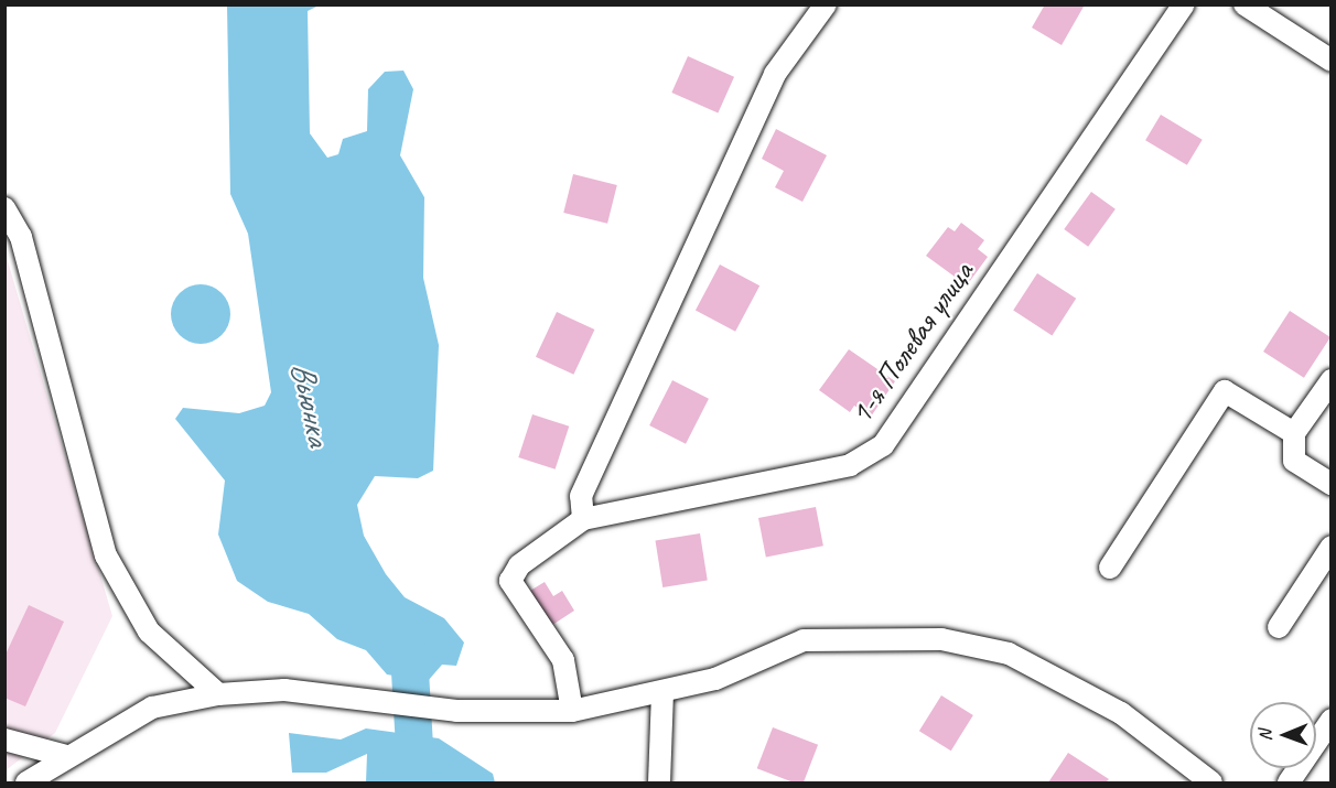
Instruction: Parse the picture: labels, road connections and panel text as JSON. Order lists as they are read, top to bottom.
{
  "streets": {
    "street": ["1-я Полевая улица"]
  },
  "water": ["Вьюнка"],
  "north": "left"
}
